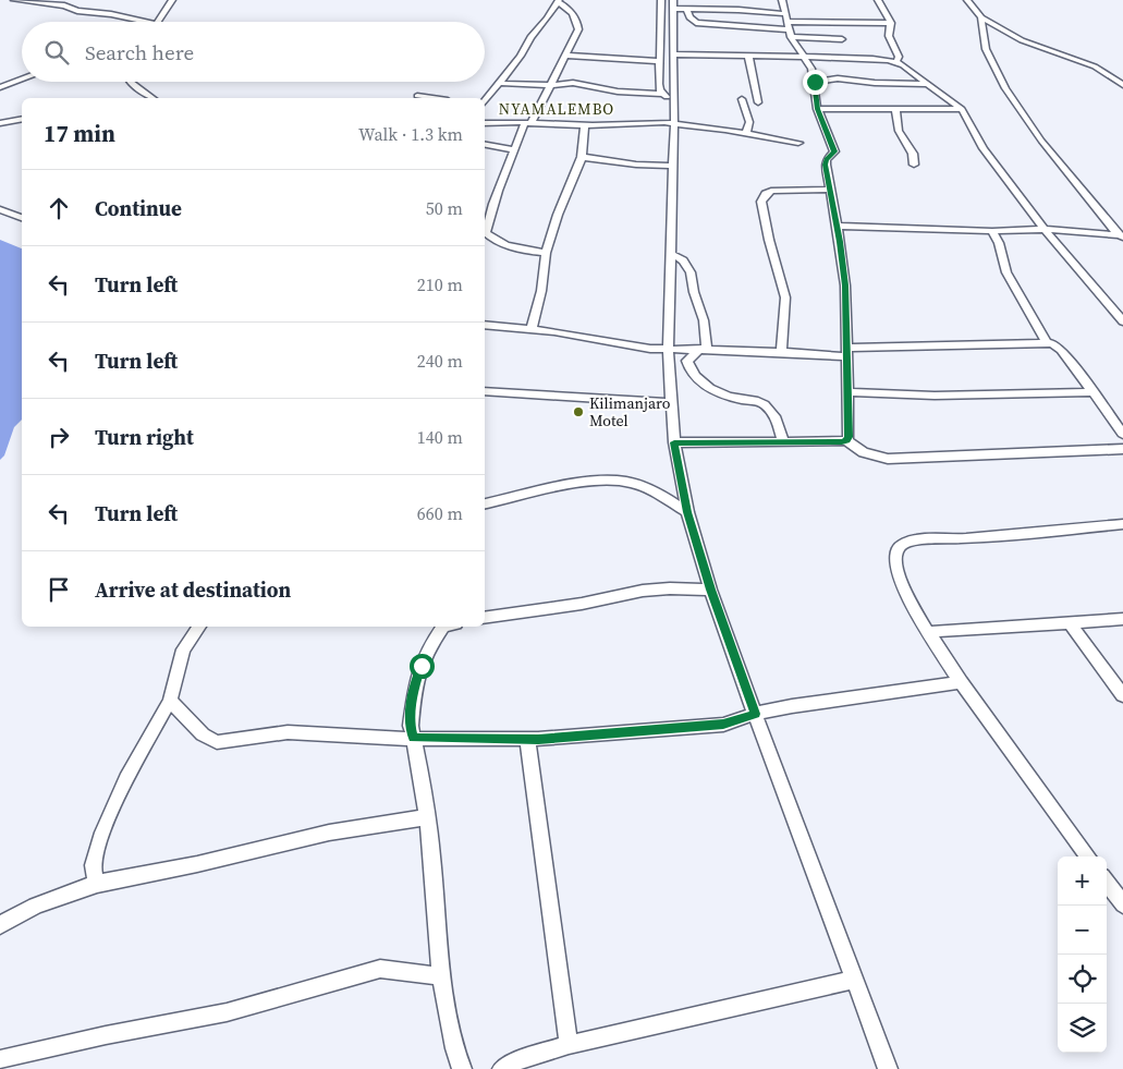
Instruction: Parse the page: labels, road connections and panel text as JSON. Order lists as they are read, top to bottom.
{
  "districts": ["NYAMALEMBO"],
  "places": ["Kilimanjaro Motel"],
  "page": {
    "search": "Search here",
    "heading": ["17 min", "Walk · 1.3 km"],
    "list": [
      ["Continue", "50 m"],
      ["Turn left", "210 m"],
      ["Turn left", "240 m"],
      ["Turn right", "140 m"],
      ["Turn left", "660 m"],
      "Arrive at destination"
    ],
    "map_buttons": ["+", "−"]
  }
}
